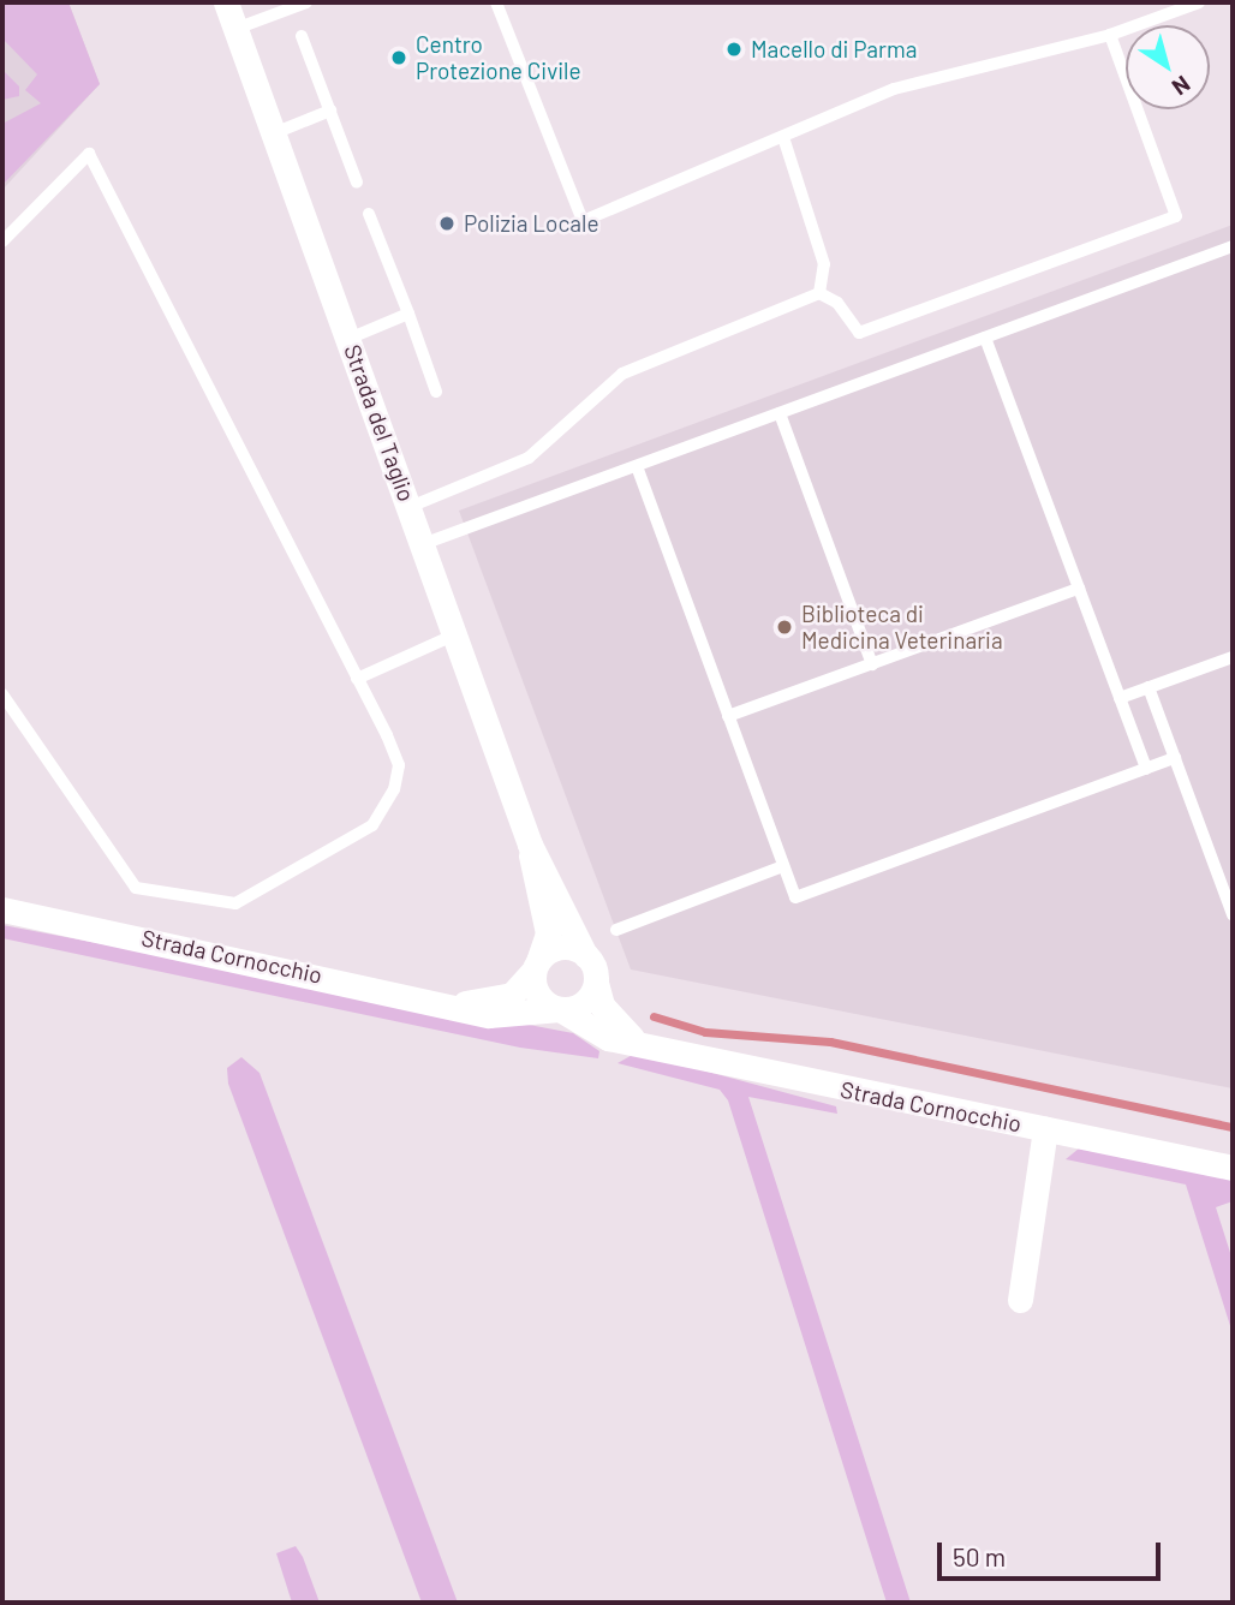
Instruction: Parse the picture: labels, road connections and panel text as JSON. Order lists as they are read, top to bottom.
{
  "streets": {
    "street": ["Strada del Taglio", "Strada Cornocchio"]
  },
  "crossings": [
    ["Strada del Taglio", "Strada Cornocchio"]
  ],
  "places": [
    "Macello di Parma",
    "Centro Protezione Civile",
    "Polizia Locale",
    "Biblioteca di Medicina Veterinaria"
  ],
  "scale_bar": "50 m",
  "north": "bottom right"
}
